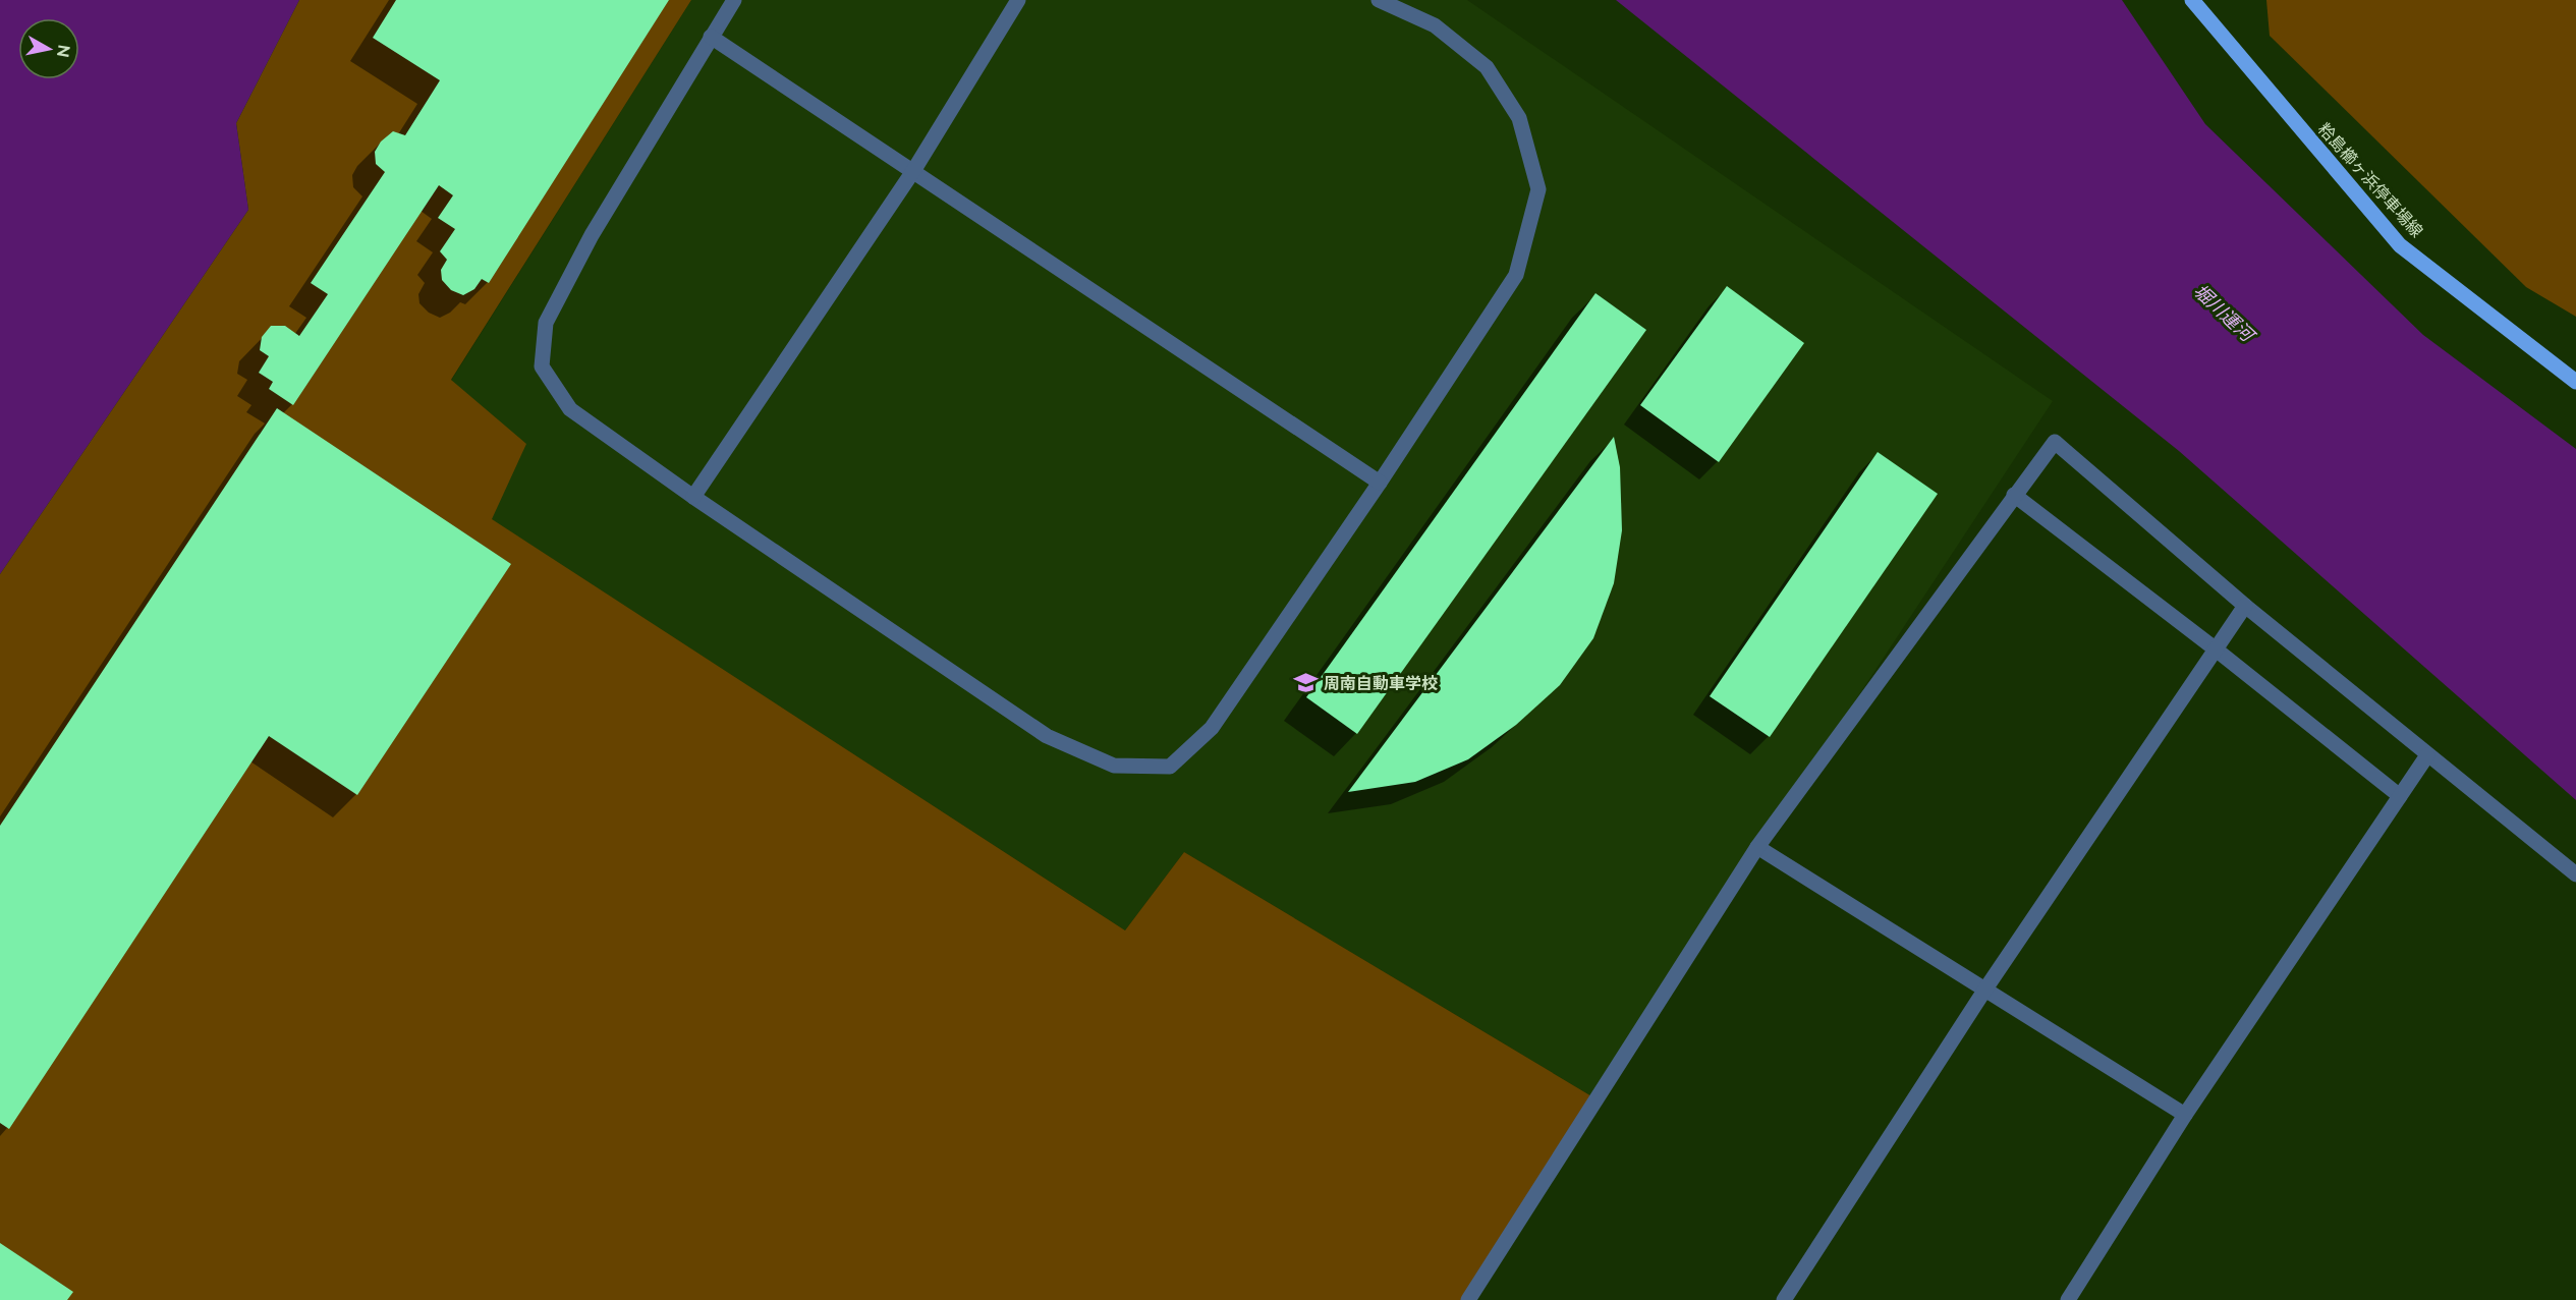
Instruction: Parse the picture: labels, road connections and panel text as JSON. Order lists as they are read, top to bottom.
{
  "streets": {
    "main road": ["粭島櫛ヶ浜停車場線"]
  },
  "water": ["堀川運河"],
  "places": {
    "school or university": ["周南自動車学校"]
  },
  "north": "right"
}
